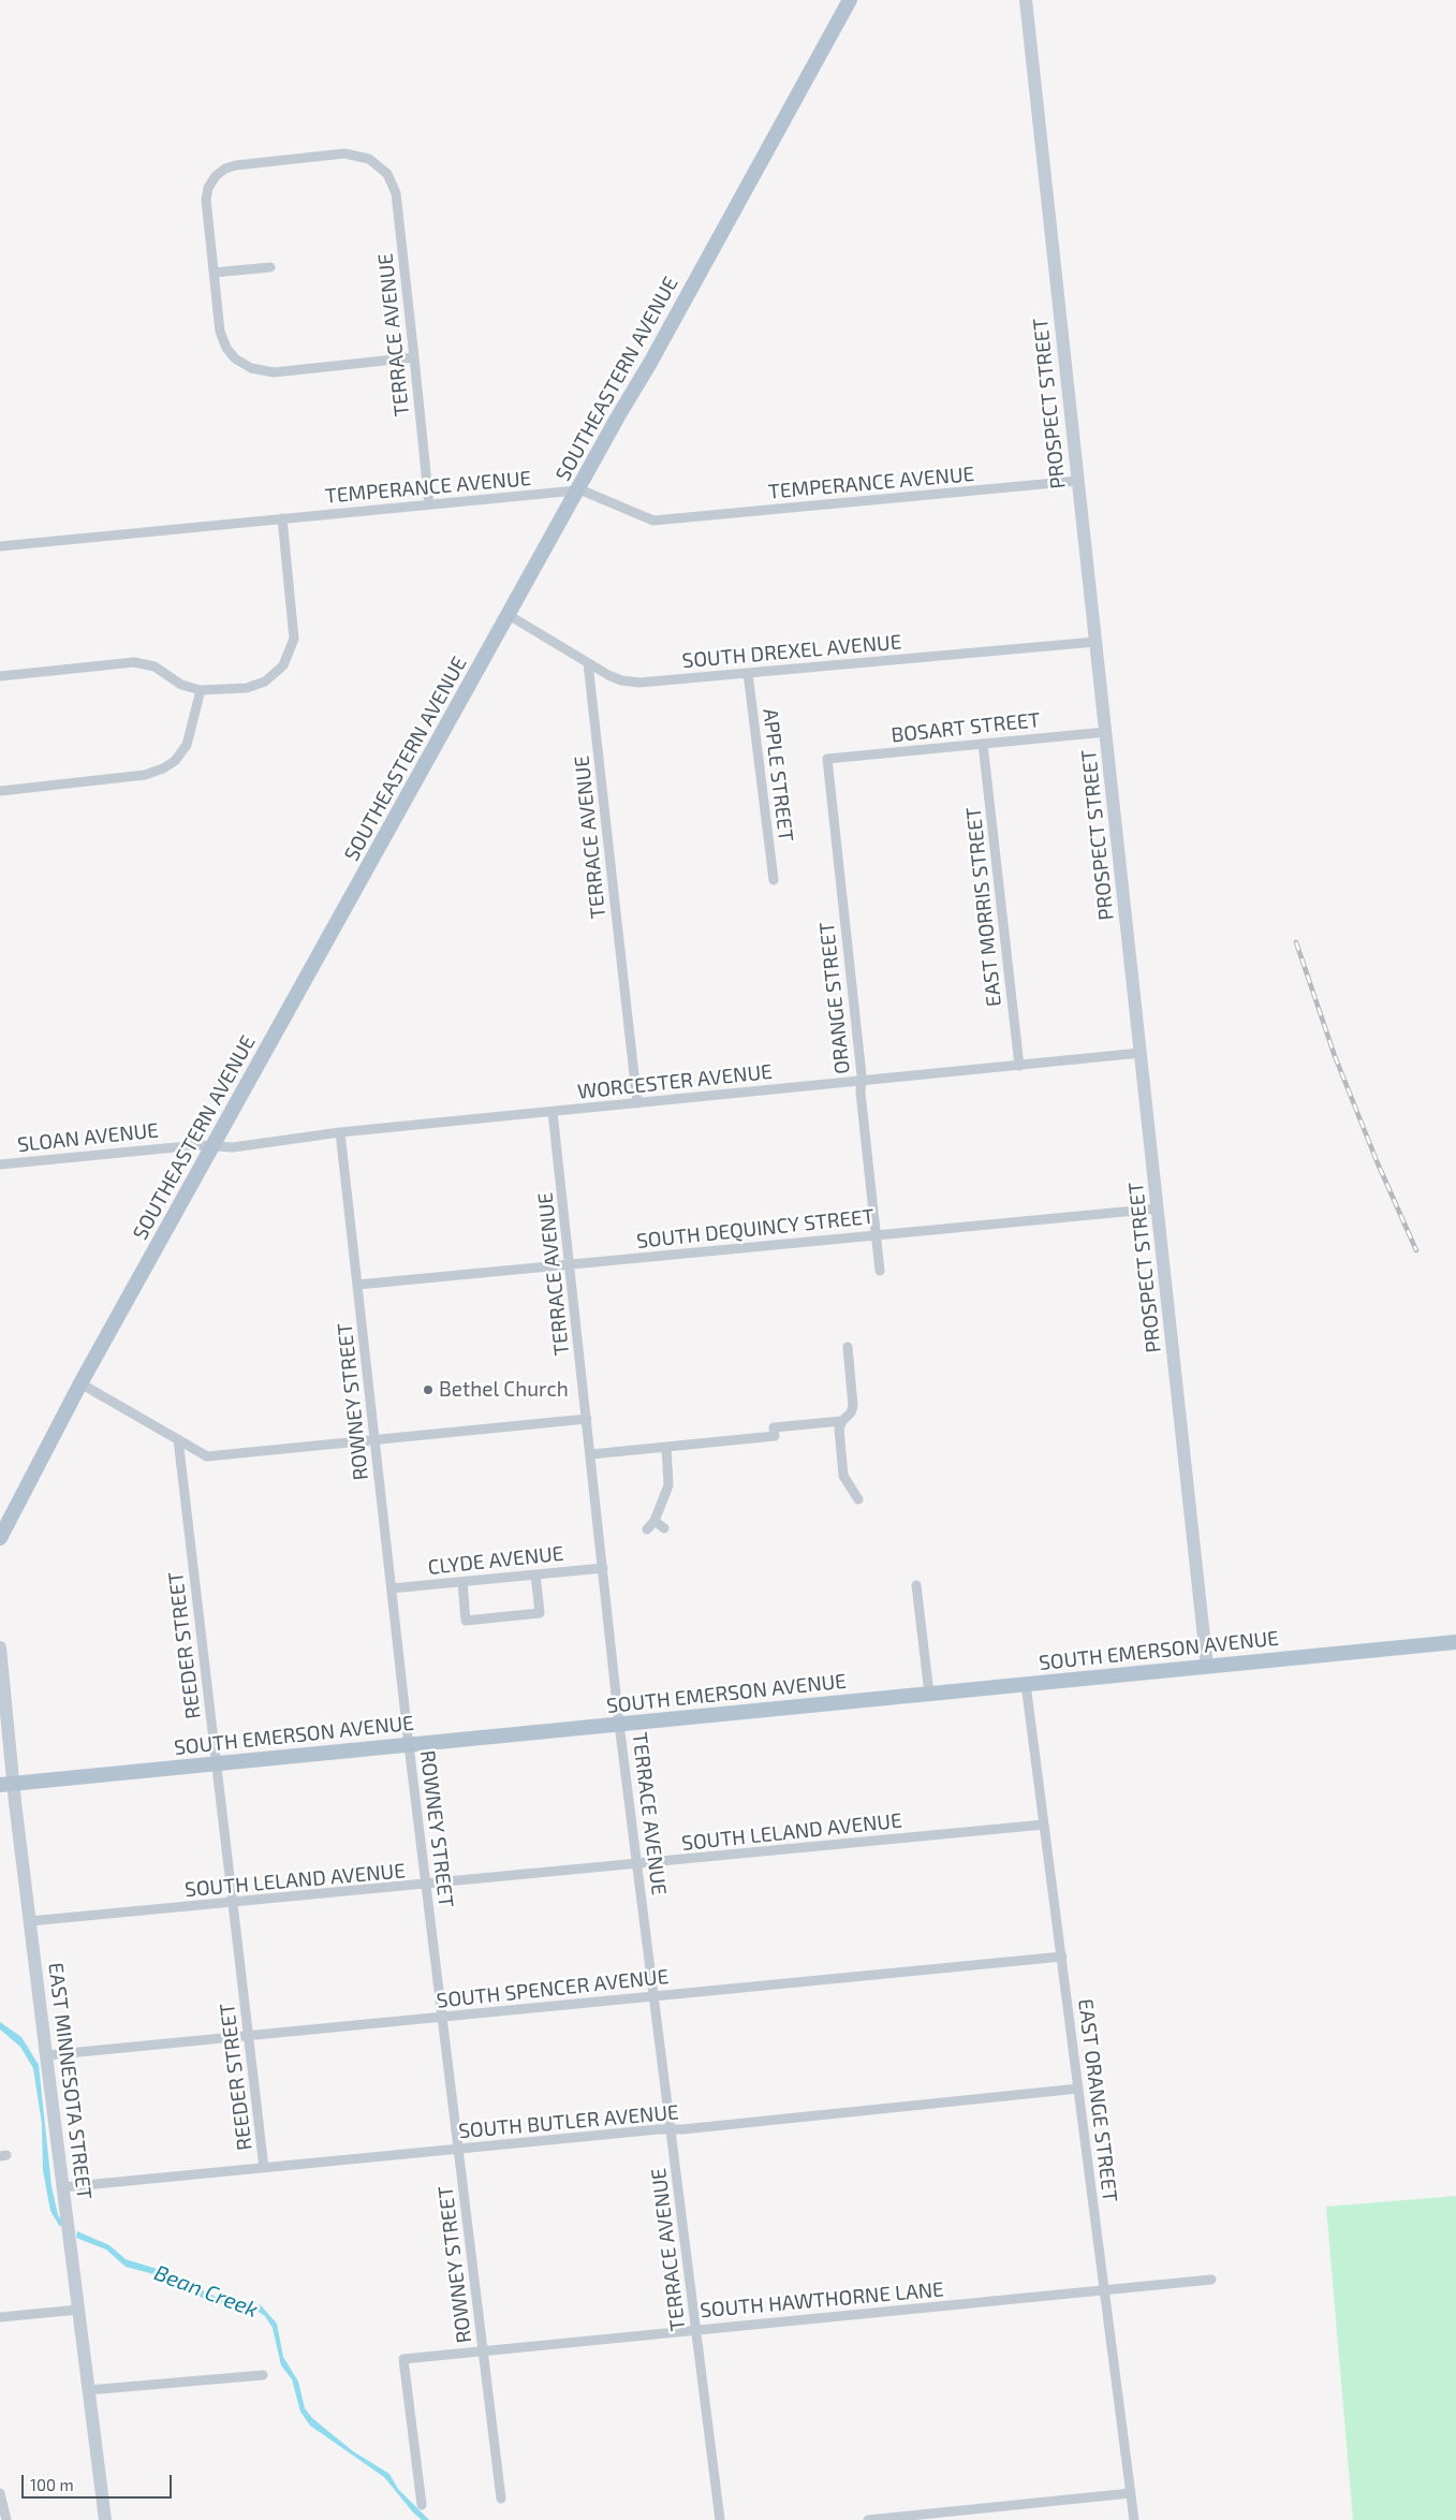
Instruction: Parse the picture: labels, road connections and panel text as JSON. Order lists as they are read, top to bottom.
{
  "streets": {
    "main road": [
      "SOUTHEASTERN AVENUE",
      "PROSPECT STREET",
      "SOUTH EMERSON AVENUE",
      "EAST MINNESOTA STREET"
    ],
    "street": [
      "TERRACE AVENUE",
      "TEMPERANCE AVENUE",
      "SOUTH DREXEL AVENUE",
      "BOSART STREET",
      "APPLE STREET",
      "EAST MORRIS STREET",
      "ORANGE STREET",
      "WORCESTER AVENUE",
      "SLOAN AVENUE",
      "SOUTH DEQUINCY STREET",
      "ROWNEY STREET",
      "CLYDE AVENUE",
      "REEDER STREET",
      "SOUTH LELAND AVENUE",
      "SOUTH SPENCER AVENUE",
      "EAST ORANGE STREET",
      "SOUTH BUTLER AVENUE",
      "SOUTH HAWTHORNE LANE"
    ]
  },
  "crossings": [
    ["TERRACE AVENUE", "TEMPERANCE AVENUE"],
    ["TERRACE AVENUE", "SOUTH DREXEL AVENUE"],
    ["TERRACE AVENUE", "WORCESTER AVENUE"],
    ["TERRACE AVENUE", "SOUTH DEQUINCY STREET"],
    ["TERRACE AVENUE", "CLYDE AVENUE"],
    ["TERRACE AVENUE", "SOUTH EMERSON AVENUE"],
    ["TERRACE AVENUE", "SOUTH LELAND AVENUE"],
    ["TERRACE AVENUE", "SOUTH SPENCER AVENUE"],
    ["TERRACE AVENUE", "SOUTH BUTLER AVENUE"],
    ["TERRACE AVENUE", "SOUTH HAWTHORNE LANE"],
    ["SOUTHEASTERN AVENUE", "TEMPERANCE AVENUE"],
    ["SOUTHEASTERN AVENUE", "SOUTH DREXEL AVENUE"],
    ["SOUTHEASTERN AVENUE", "WORCESTER AVENUE"],
    ["SOUTHEASTERN AVENUE", "SLOAN AVENUE"],
    ["PROSPECT STREET", "TEMPERANCE AVENUE"],
    ["PROSPECT STREET", "SOUTH DREXEL AVENUE"],
    ["PROSPECT STREET", "BOSART STREET"],
    ["PROSPECT STREET", "WORCESTER AVENUE"],
    ["PROSPECT STREET", "SOUTH DEQUINCY STREET"],
    ["PROSPECT STREET", "SOUTH EMERSON AVENUE"],
    ["SOUTH DREXEL AVENUE", "APPLE STREET"],
    ["BOSART STREET", "EAST MORRIS STREET"],
    ["BOSART STREET", "ORANGE STREET"],
    ["EAST MORRIS STREET", "WORCESTER AVENUE"],
    ["ORANGE STREET", "WORCESTER AVENUE"],
    ["ORANGE STREET", "SOUTH DEQUINCY STREET"],
    ["WORCESTER AVENUE", "SLOAN AVENUE"],
    ["WORCESTER AVENUE", "ROWNEY STREET"],
    ["SOUTH DEQUINCY STREET", "ROWNEY STREET"],
    ["ROWNEY STREET", "CLYDE AVENUE"],
    ["ROWNEY STREET", "SOUTH EMERSON AVENUE"],
    ["ROWNEY STREET", "SOUTH LELAND AVENUE"],
    ["ROWNEY STREET", "SOUTH SPENCER AVENUE"],
    ["ROWNEY STREET", "SOUTH BUTLER AVENUE"],
    ["ROWNEY STREET", "SOUTH HAWTHORNE LANE"],
    ["REEDER STREET", "SOUTH EMERSON AVENUE"],
    ["REEDER STREET", "SOUTH LELAND AVENUE"],
    ["REEDER STREET", "SOUTH SPENCER AVENUE"],
    ["REEDER STREET", "SOUTH BUTLER AVENUE"],
    ["SOUTH EMERSON AVENUE", "EAST MINNESOTA STREET"],
    ["SOUTH EMERSON AVENUE", "EAST ORANGE STREET"],
    ["SOUTH LELAND AVENUE", "EAST MINNESOTA STREET"],
    ["SOUTH LELAND AVENUE", "EAST ORANGE STREET"],
    ["SOUTH SPENCER AVENUE", "EAST MINNESOTA STREET"],
    ["SOUTH SPENCER AVENUE", "EAST ORANGE STREET"],
    ["EAST MINNESOTA STREET", "SOUTH BUTLER AVENUE"],
    ["EAST ORANGE STREET", "SOUTH BUTLER AVENUE"],
    ["EAST ORANGE STREET", "SOUTH HAWTHORNE LANE"]
  ],
  "water": ["Bean Creek"],
  "places": ["Bethel Church"],
  "scale_bar": "100 m"
}
